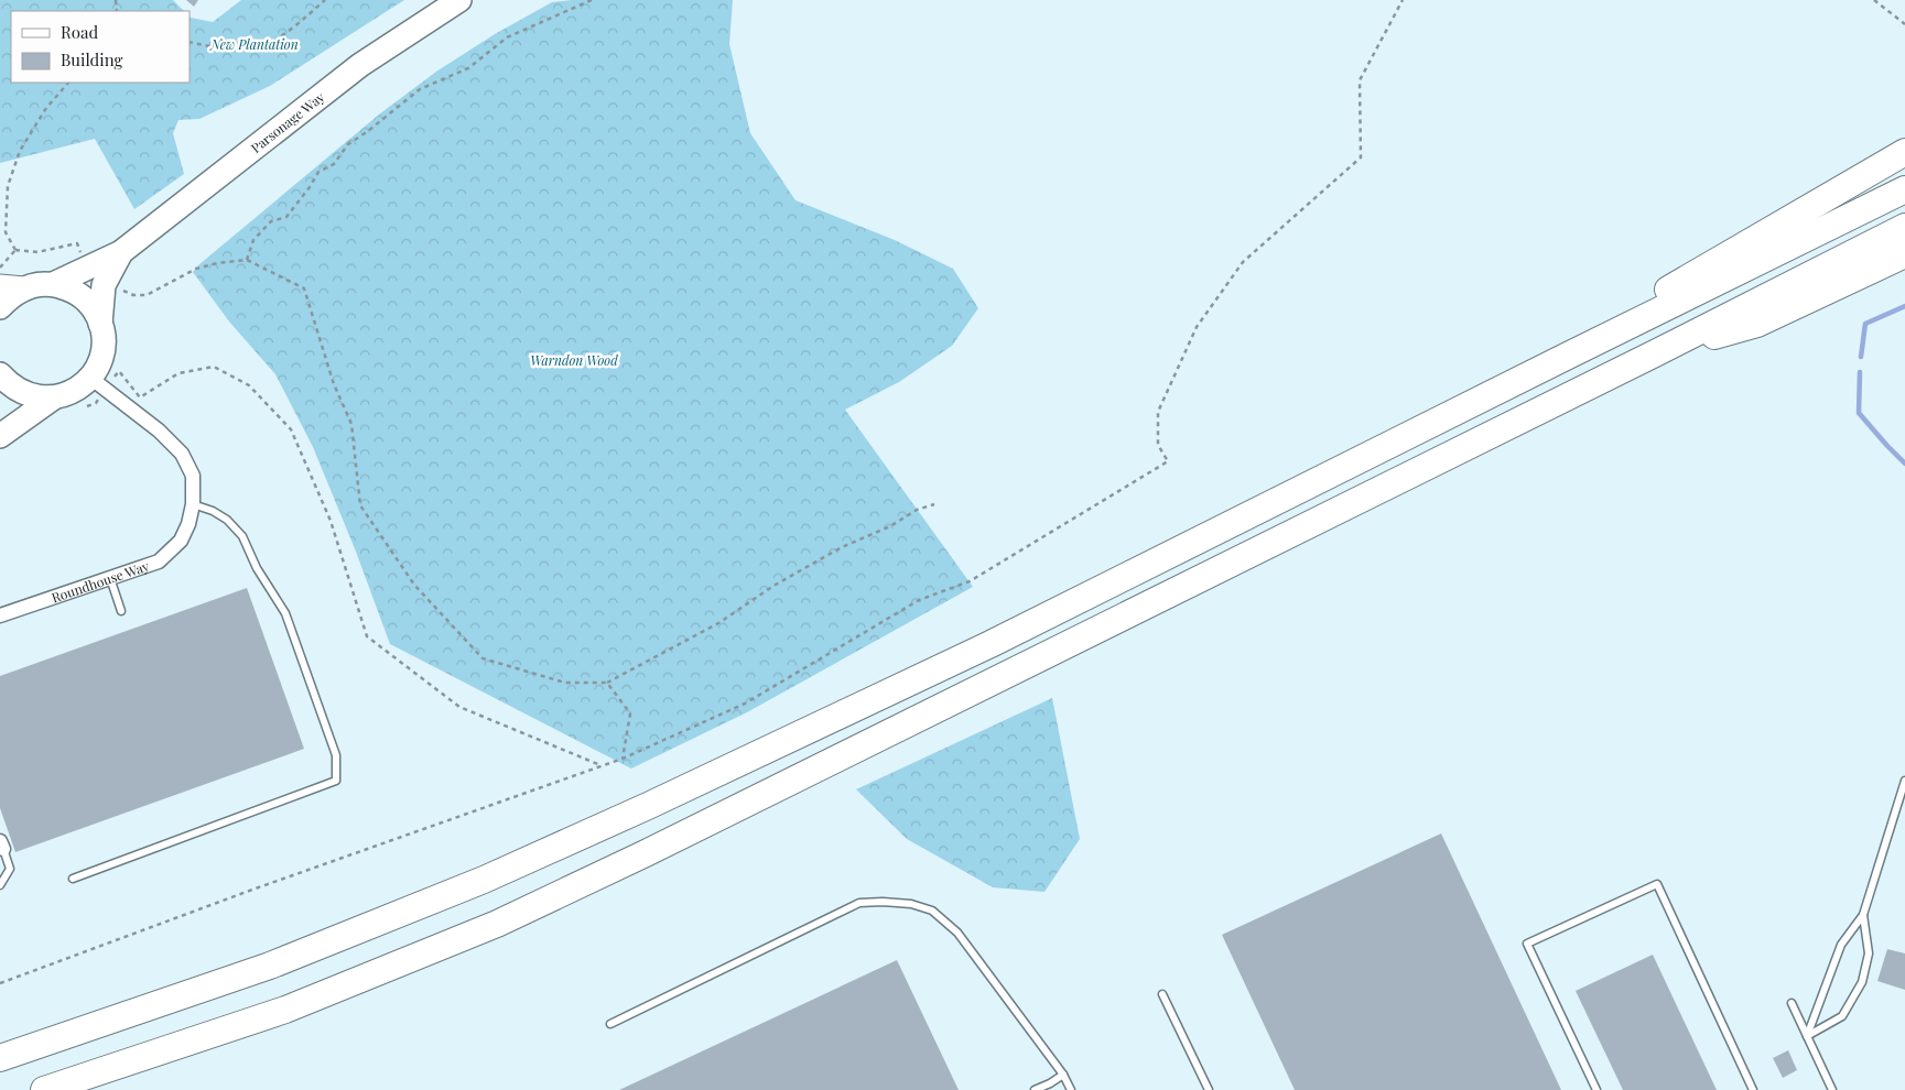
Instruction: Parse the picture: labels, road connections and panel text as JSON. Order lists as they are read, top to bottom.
{
  "streets": {
    "main road": ["Parsonage Way"],
    "street": ["Roundhouse Way"]
  },
  "crossings": [
    ["Parsonage Way", "Roundhouse Way"]
  ],
  "parks": ["New Plantation", "Warndon Wood"],
  "legend": ["Road", "Building"]
}
